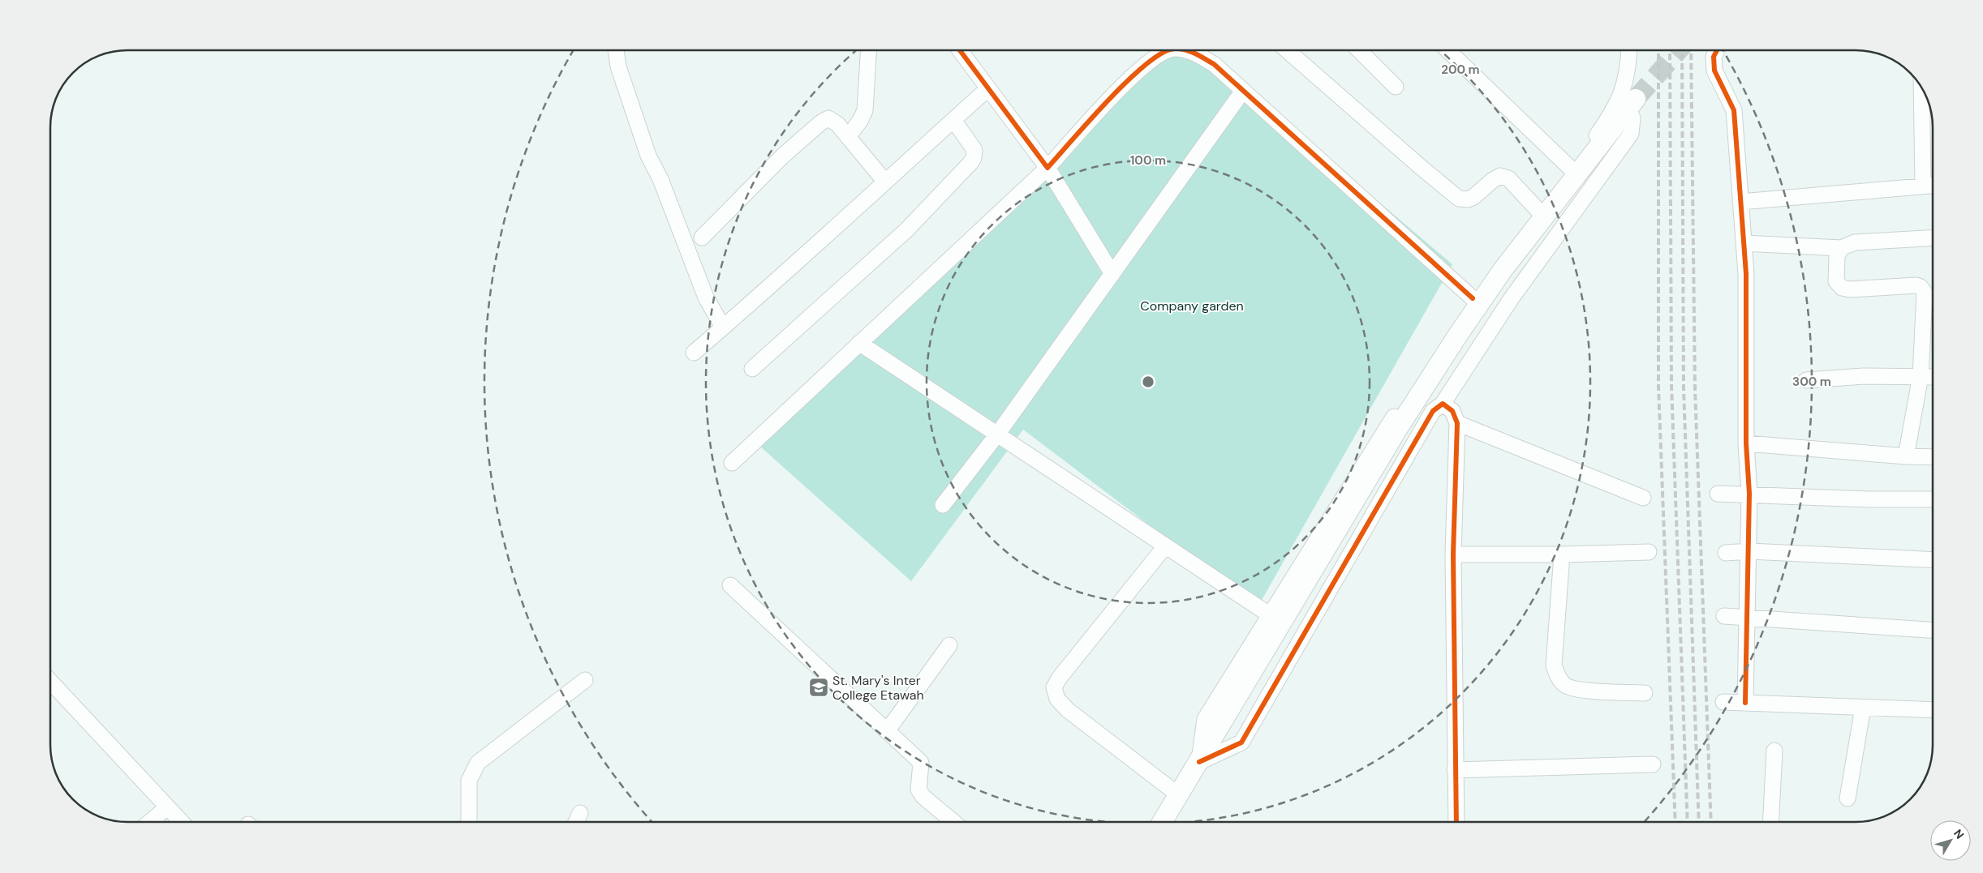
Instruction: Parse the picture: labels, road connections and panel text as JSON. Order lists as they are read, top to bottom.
{
  "parks": ["Company garden"],
  "places": {
    "school or university": ["St. Mary's Inter College Etawah"]
  },
  "north": "top right",
  "rings": ["200 m", "100 m", "300 m"]
}
